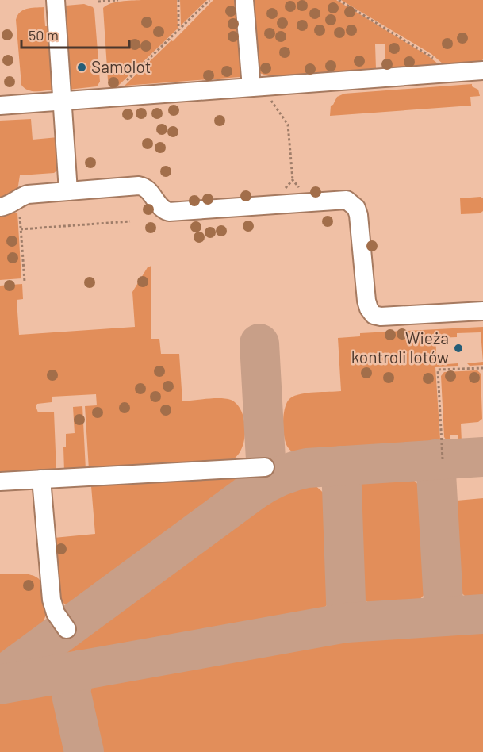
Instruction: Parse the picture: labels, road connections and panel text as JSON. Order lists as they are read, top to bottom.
{
  "places": ["Samolot", "Wieża kontroli lotów"],
  "scale_bar": "50 m"
}
